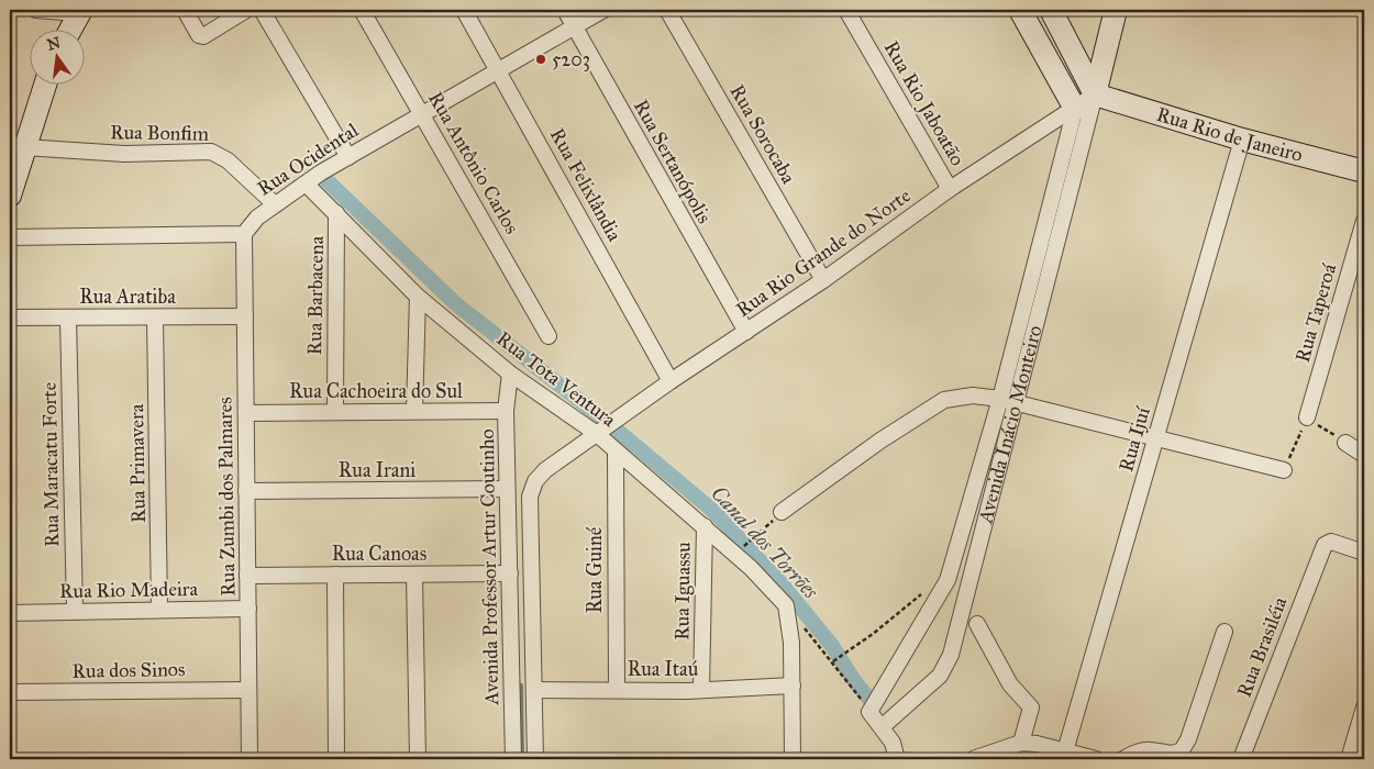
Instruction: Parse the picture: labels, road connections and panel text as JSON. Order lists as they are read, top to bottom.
{
  "streets": {
    "street": [
      "Rua Rio Jaboatão",
      "Rua Bonfim",
      "Rua Sorocaba",
      "Rua Rio de Janeiro",
      "Rua Ocidental",
      "Rua Sertanópolis",
      "Rua Antônio Carlos",
      "Rua Felixlândia",
      "Rua Rio Grande do Norte",
      "Rua Barbacena",
      "Rua Aratiba",
      "Rua Taperoá",
      "Rua Tota Ventura",
      "Rua Cachoeira do Sul",
      "Avenida Inácio Monteiro",
      "Rua Ijuí",
      "Rua Primavera",
      "Rua Maracatu Forte",
      "Rua Irani",
      "Rua Zumbi dos Palmares",
      "Rua Canoas",
      "Avenida Professor Artur Coutinho",
      "Rua Guiné",
      "Rua Rio Madeira",
      "Rua Iguassu",
      "Rua Brasiléia",
      "Rua Itaú",
      "Rua dos Sinos"
    ]
  },
  "crossings": [
    ["Rua Rio Jaboatão", "Rua Rio Grande do Norte"],
    ["Rua Bonfim", "Rua Ocidental"],
    ["Rua Sorocaba", "Rua Rio Grande do Norte"],
    ["Rua Rio de Janeiro", "Avenida Inácio Monteiro"],
    ["Rua Rio de Janeiro", "Rua Ijuí"],
    ["Rua Ocidental", "Rua Sertanópolis"],
    ["Rua Ocidental", "Rua Antônio Carlos"],
    ["Rua Ocidental", "Rua Felixlândia"],
    ["Rua Ocidental", "Rua Tota Ventura"],
    ["Rua Ocidental", "Rua Zumbi dos Palmares"],
    ["Rua Sertanópolis", "Rua Rio Grande do Norte"],
    ["Rua Felixlândia", "Rua Rio Grande do Norte"],
    ["Rua Rio Grande do Norte", "Rua Tota Ventura"],
    ["Rua Rio Grande do Norte", "Avenida Inácio Monteiro"],
    ["Rua Barbacena", "Rua Tota Ventura"],
    ["Rua Barbacena", "Rua Cachoeira do Sul"],
    ["Rua Aratiba", "Rua Primavera"],
    ["Rua Aratiba", "Rua Maracatu Forte"],
    ["Rua Aratiba", "Rua Zumbi dos Palmares"],
    ["Rua Tota Ventura", "Avenida Professor Artur Coutinho"],
    ["Rua Tota Ventura", "Rua Guiné"],
    ["Rua Tota Ventura", "Rua Iguassu"],
    ["Rua Cachoeira do Sul", "Rua Zumbi dos Palmares"],
    ["Rua Cachoeira do Sul", "Avenida Professor Artur Coutinho"],
    ["Rua Primavera", "Rua Rio Madeira"],
    ["Rua Maracatu Forte", "Rua Rio Madeira"],
    ["Rua Irani", "Rua Zumbi dos Palmares"],
    ["Rua Irani", "Avenida Professor Artur Coutinho"],
    ["Rua Zumbi dos Palmares", "Rua Canoas"],
    ["Rua Zumbi dos Palmares", "Rua Rio Madeira"],
    ["Rua Zumbi dos Palmares", "Rua dos Sinos"],
    ["Rua Canoas", "Avenida Professor Artur Coutinho"],
    ["Rua Guiné", "Rua Itaú"],
    ["Rua Iguassu", "Rua Itaú"]
  ],
  "water": ["Canal dos Torrões"],
  "places": ["5203"],
  "north": "top"
}
